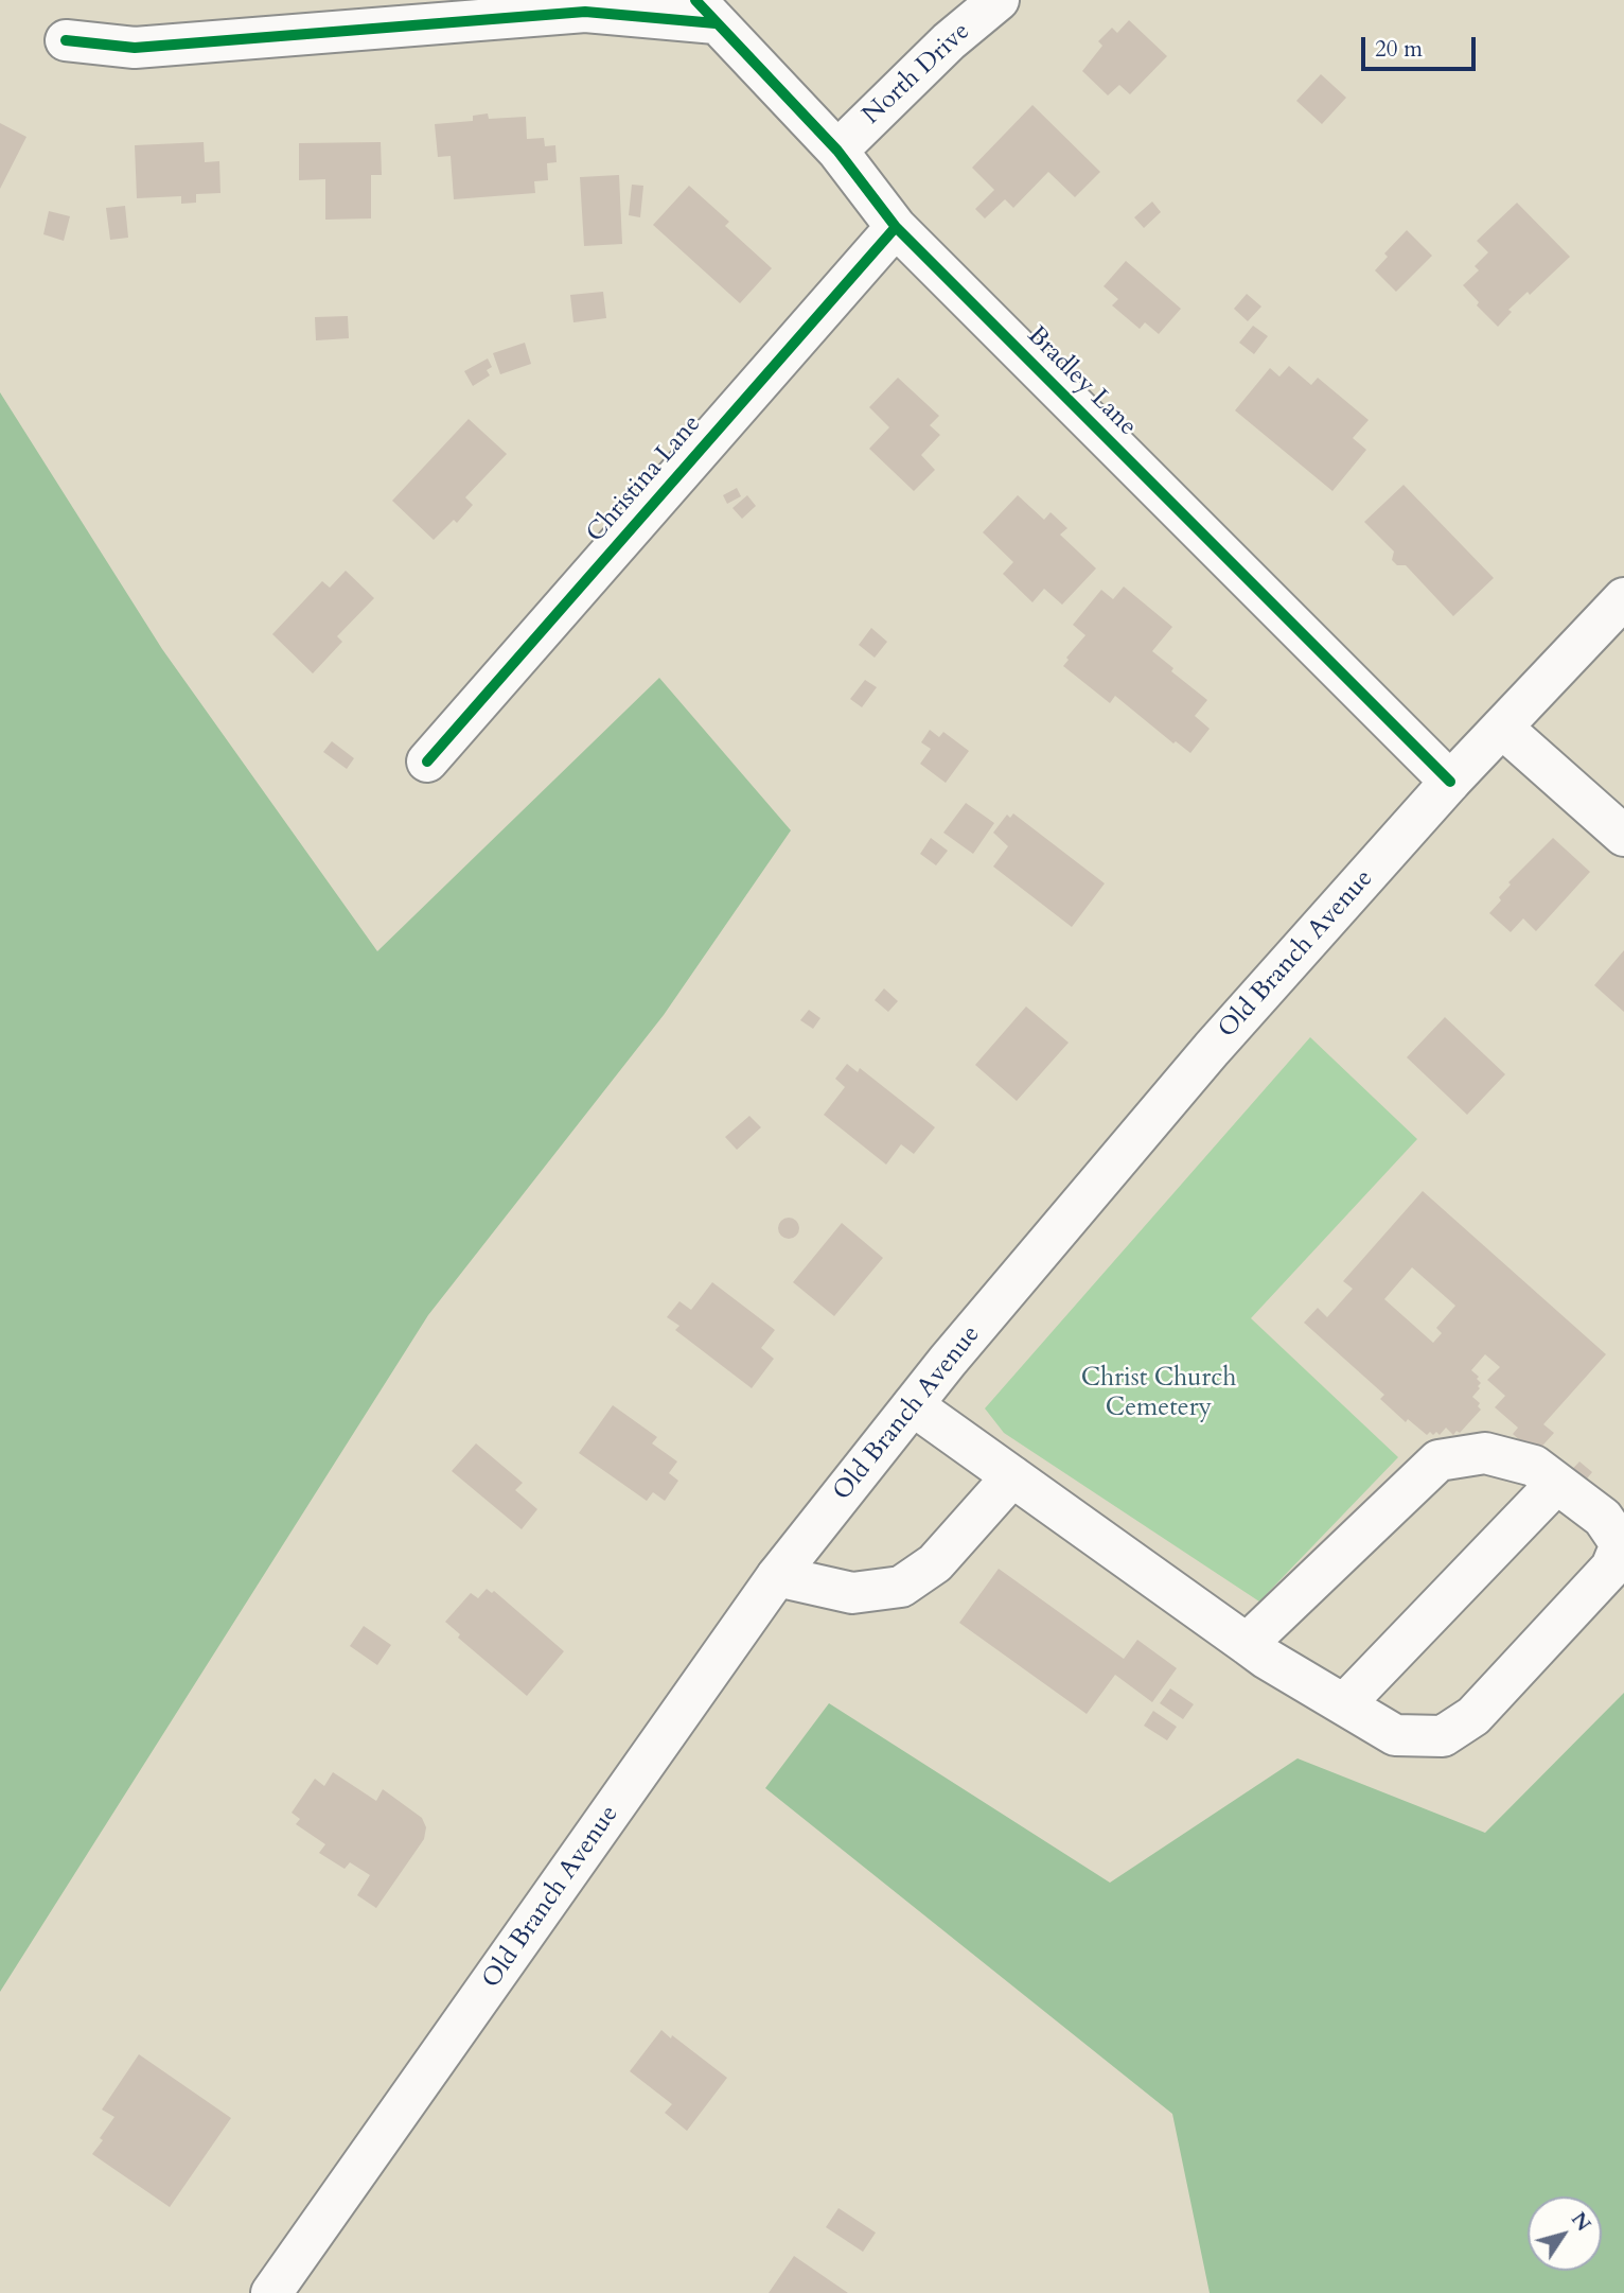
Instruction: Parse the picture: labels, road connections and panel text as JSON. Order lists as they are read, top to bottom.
{
  "streets": {
    "street": [
      "North Drive",
      "Bradley Lane",
      "Christina Lane",
      "Old Branch Avenue"
    ]
  },
  "crossings": [
    ["North Drive", "Bradley Lane"],
    ["Bradley Lane", "Christina Lane"],
    ["Bradley Lane", "Old Branch Avenue"]
  ],
  "parks": ["Christ Church Cemetery"],
  "scale_bar": "20 m",
  "north": "top right"
}
